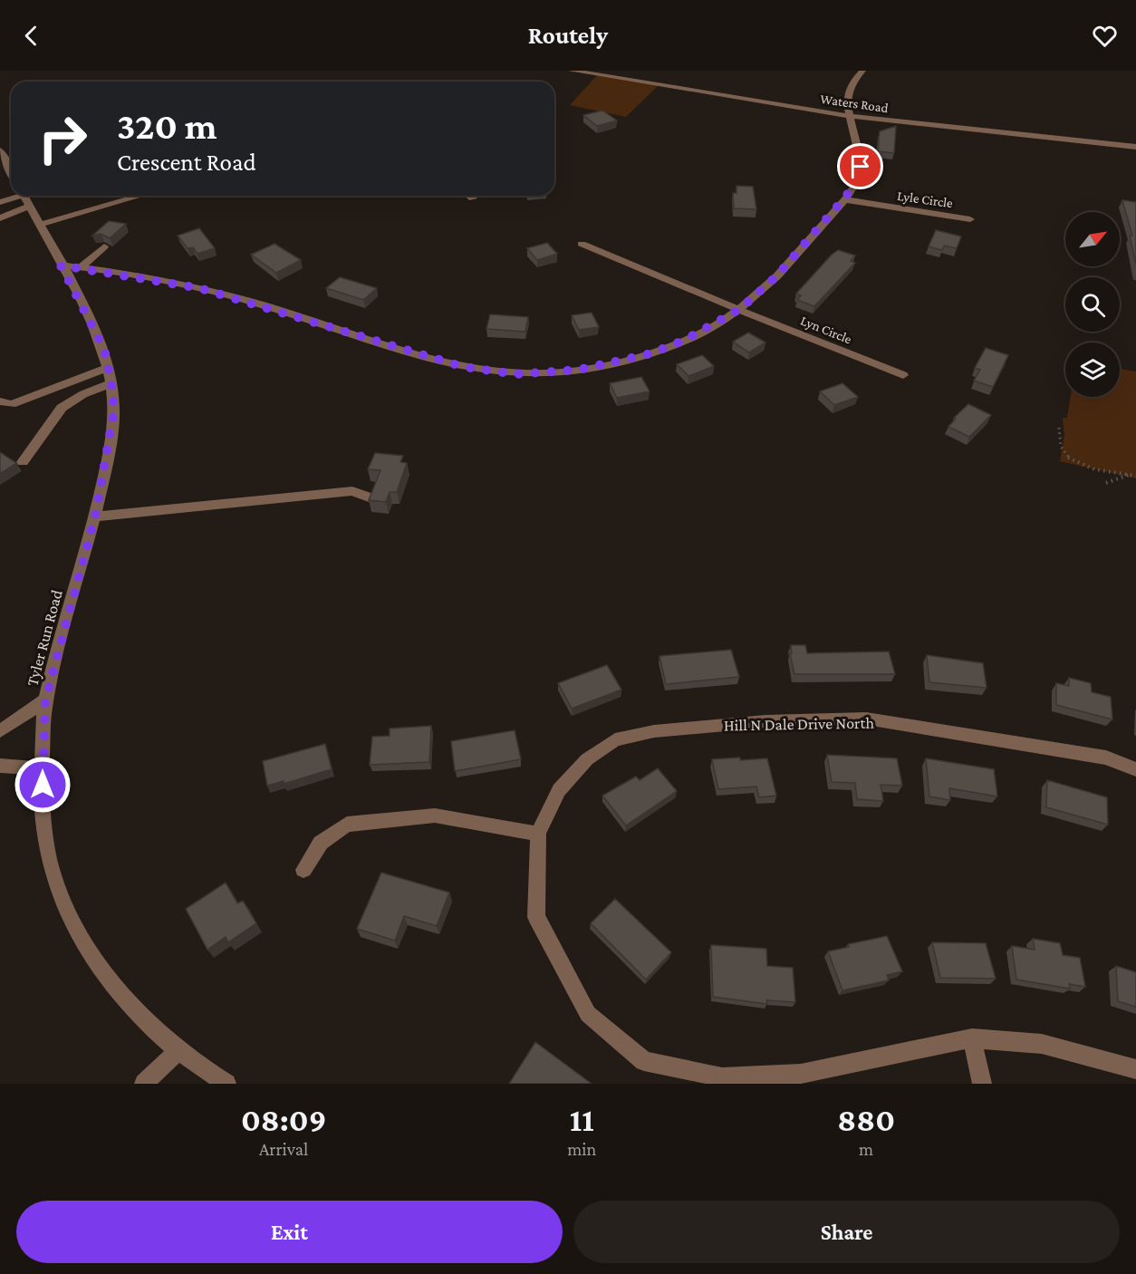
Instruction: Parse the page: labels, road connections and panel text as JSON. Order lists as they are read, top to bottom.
{
  "streets": {
    "street": [
      "Waters Road",
      "Lyle Circle",
      "Lyn Circle",
      "Tyler Run Road",
      "Hill N Dale Drive North"
    ]
  },
  "north": "top right",
  "page": {
    "header": "Routely",
    "turn": ["320 m", "Crescent Road"],
    "eta": [
      "08:09",
      "Arrival",
      "11",
      "min",
      "880",
      "m"
    ],
    "buttons": ["Exit", "Share"]
  }
}
